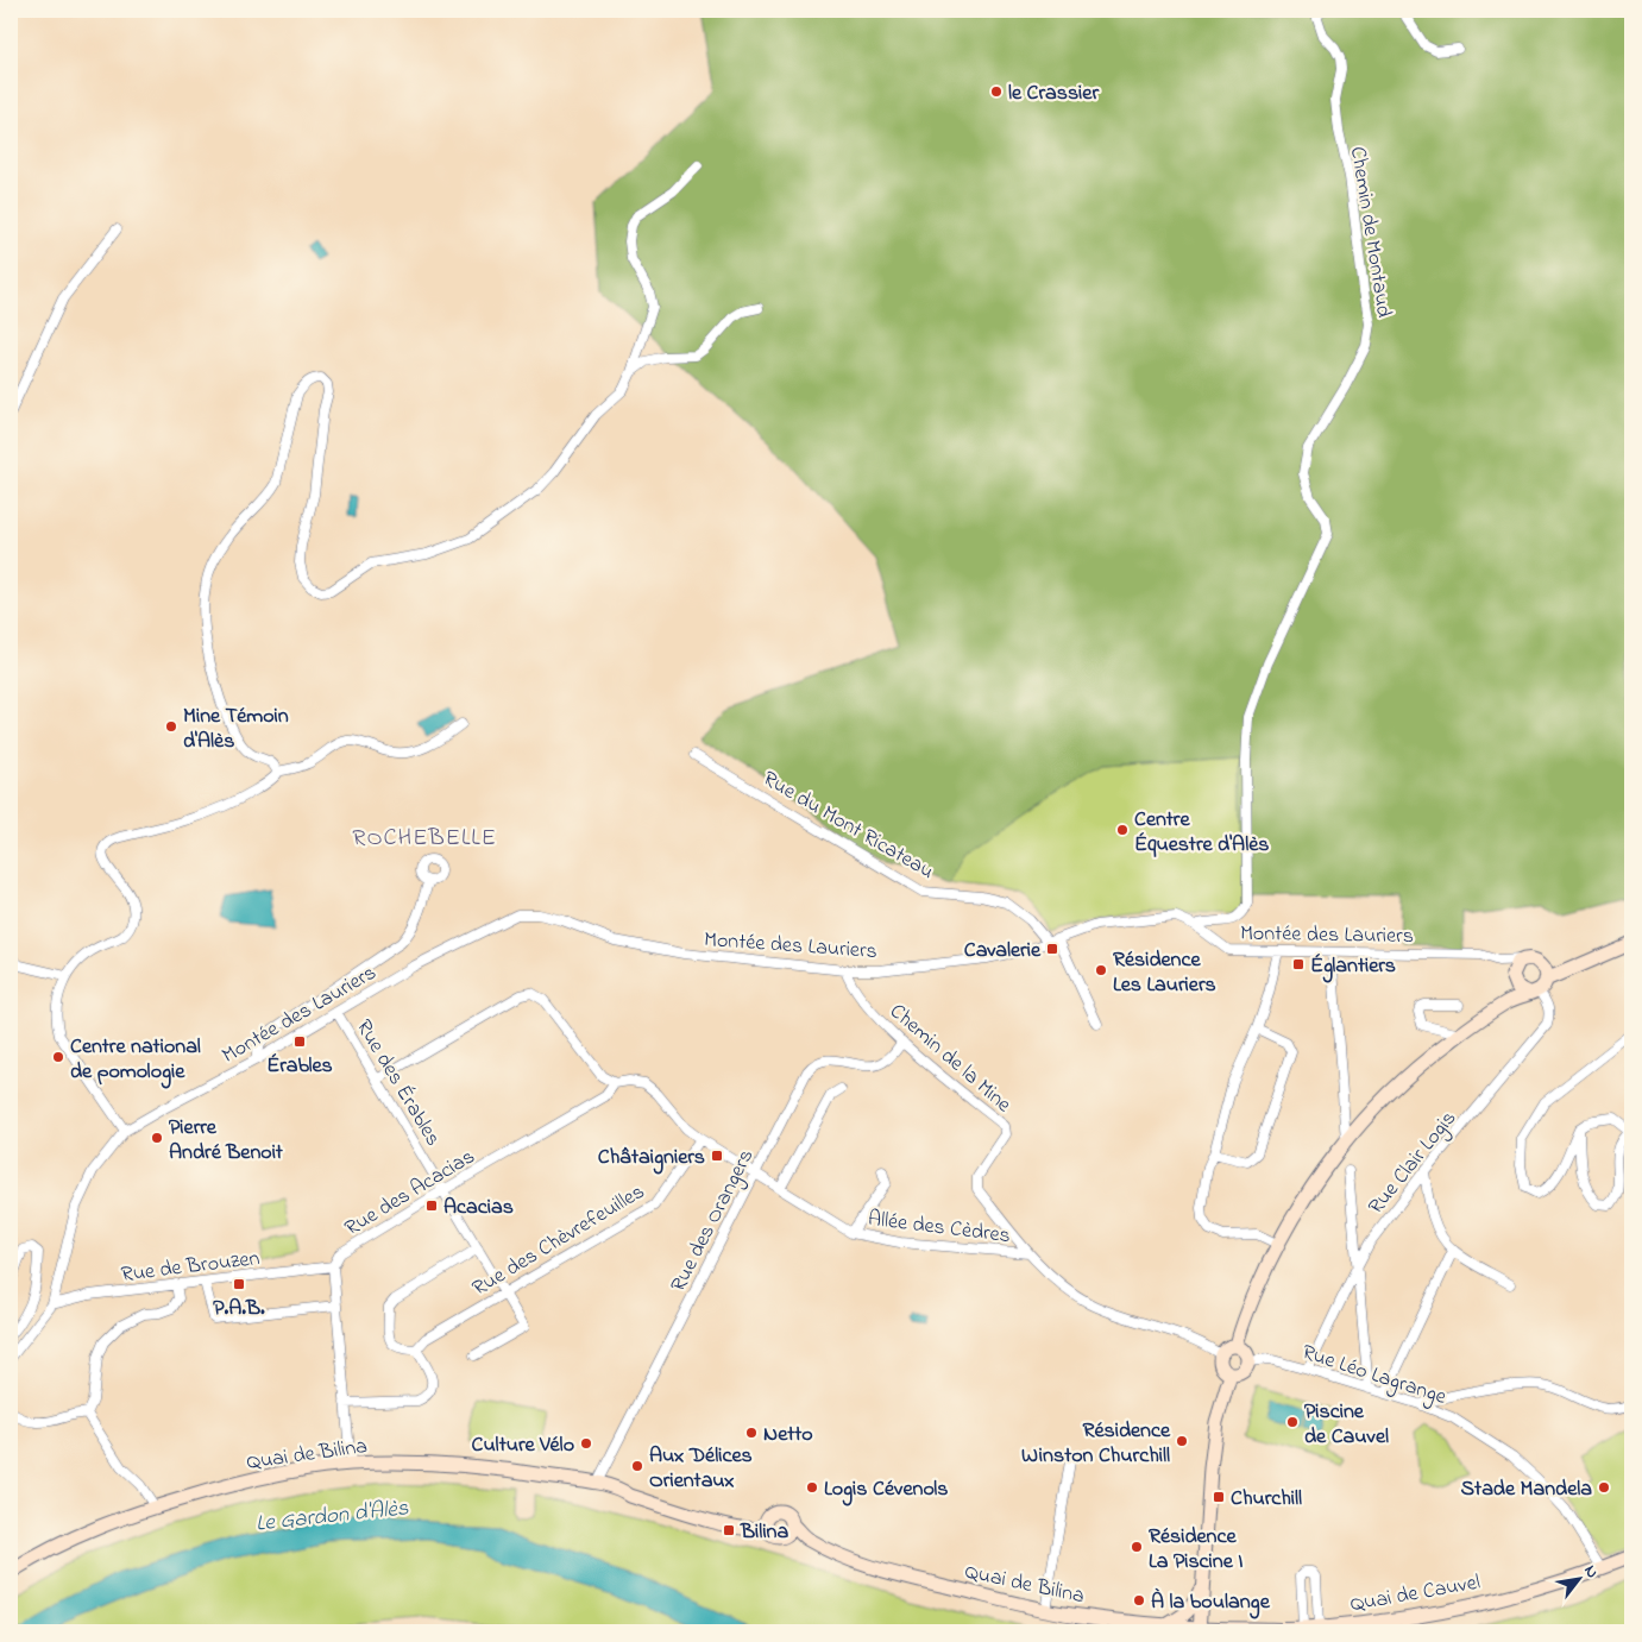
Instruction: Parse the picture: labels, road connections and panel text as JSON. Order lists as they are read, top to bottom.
{
  "streets": {
    "main road": ["Quai de Bilina", "Quai de Cauvel"],
    "street": [
      "Chemin de Montaud",
      "Rue du Mont Ricateau",
      "Montée des Lauriers",
      "Chemin de la Mine",
      "Rue des Érables",
      "Rue Clair Logis",
      "Rue des Acacias",
      "Rue des Orangers",
      "Allée des Cèdres",
      "Rue des Chèvrefeuilles",
      "Rue de Brouzen",
      "Rue Léo Lagrange"
    ]
  },
  "crossings": [
    ["Chemin de Montaud", "Montée des Lauriers"],
    ["Rue du Mont Ricateau", "Montée des Lauriers"],
    ["Montée des Lauriers", "Chemin de la Mine"],
    ["Montée des Lauriers", "Rue des Érables"],
    ["Montée des Lauriers", "Rue Clair Logis"],
    ["Chemin de la Mine", "Rue des Orangers"],
    ["Chemin de la Mine", "Allée des Cèdres"],
    ["Chemin de la Mine", "Rue Léo Lagrange"],
    ["Rue des Érables", "Rue des Acacias"],
    ["Rue des Érables", "Rue des Chèvrefeuilles"],
    ["Rue Clair Logis", "Rue Léo Lagrange"],
    ["Rue des Acacias", "Allée des Cèdres"],
    ["Rue des Acacias", "Rue de Brouzen"],
    ["Rue des Orangers", "Allée des Cèdres"],
    ["Rue des Orangers", "Quai de Bilina"],
    ["Allée des Cèdres", "Rue des Chèvrefeuilles"],
    ["Rue Léo Lagrange", "Quai de Cauvel"],
    ["Quai de Bilina", "Quai de Cauvel"]
  ],
  "districts": ["ROCHEBELLE"],
  "water": ["Le Gardon d'Alès"],
  "places": {
    "other": [
      "le Crassier",
      "Mine Témoin d'Alès",
      "Centre Équestre d'Alès",
      "Résidence Les Lauriers",
      "Centre national de pomologie",
      "Pierre André Benoit",
      "Piscine de Cauvel",
      "Netto",
      "Résidence Winston Churchill",
      "Culture Vélo",
      "Aux Délices Orientaux",
      "Logis Cévenols",
      "Stade Mandela",
      "Résidence La Piscine I",
      "À la boulange"
    ],
    "transit": [
      "Cavalerie",
      "Églantiers",
      "Érables",
      "Châtaigniers",
      "Acacias",
      "P.A.B.",
      "Churchill",
      "Bilina"
    ]
  },
  "north": "top right"
}
